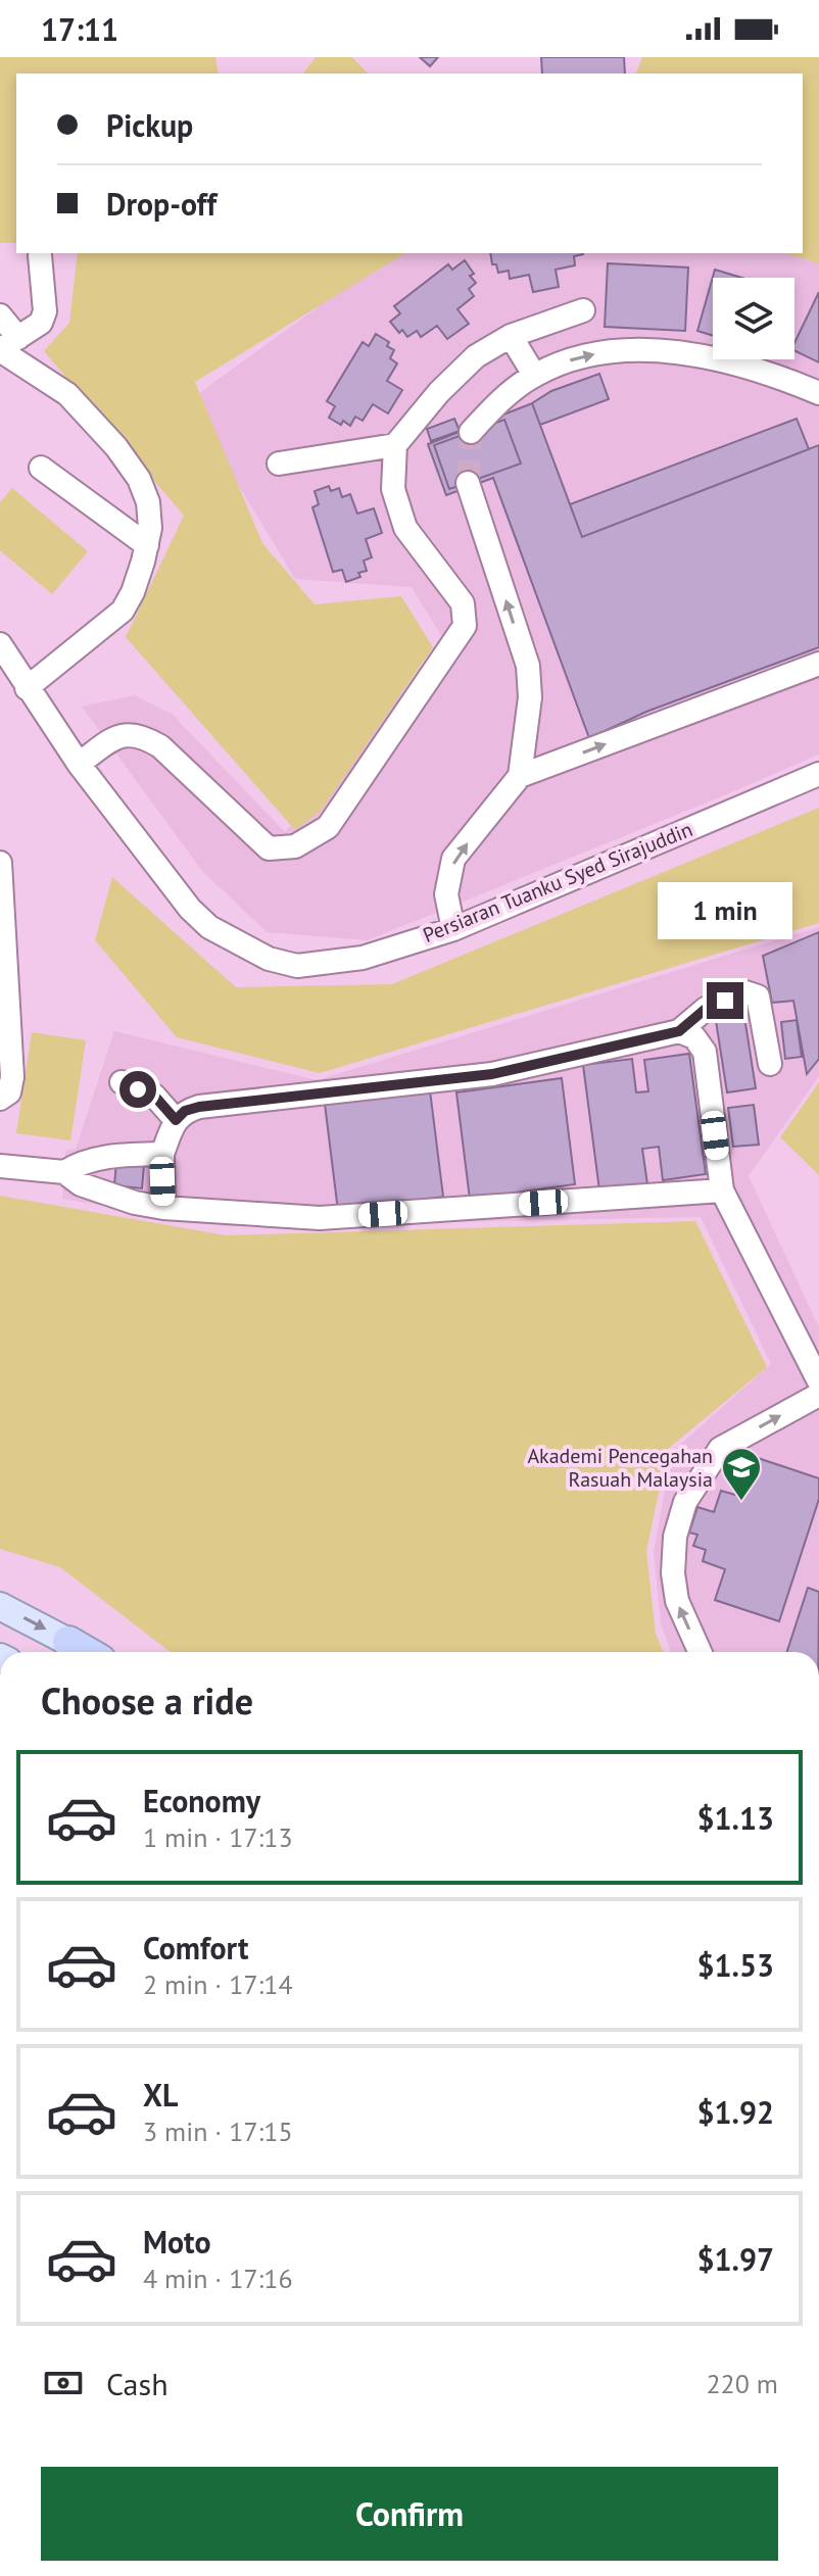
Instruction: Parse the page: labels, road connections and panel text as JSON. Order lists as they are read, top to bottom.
{
  "streets": {
    "street": ["Persiaran Tuanku Syed Sirajuddin"]
  },
  "places": {
    "school or university": ["Akademi Pencegahan Rasuah Malaysia"]
  },
  "page": {
    "status": "17:11",
    "banner": ["Pickup", "Drop-off"],
    "bubble": "1 min",
    "heading": "Choose a ride",
    "list": [
      {
        "name": "Economy",
        "note": "1 min · 17:13",
        "value": "$1.13"
      },
      {
        "name": "Comfort",
        "note": "2 min · 17:14",
        "value": "$1.53"
      },
      {
        "name": "XL",
        "note": "3 min · 17:15",
        "value": "$1.92"
      },
      {
        "name": "Moto",
        "note": "4 min · 17:16",
        "value": "$1.97"
      }
    ],
    "pay": ["Cash", "220 m"],
    "buttons": "Confirm"
  }
}
